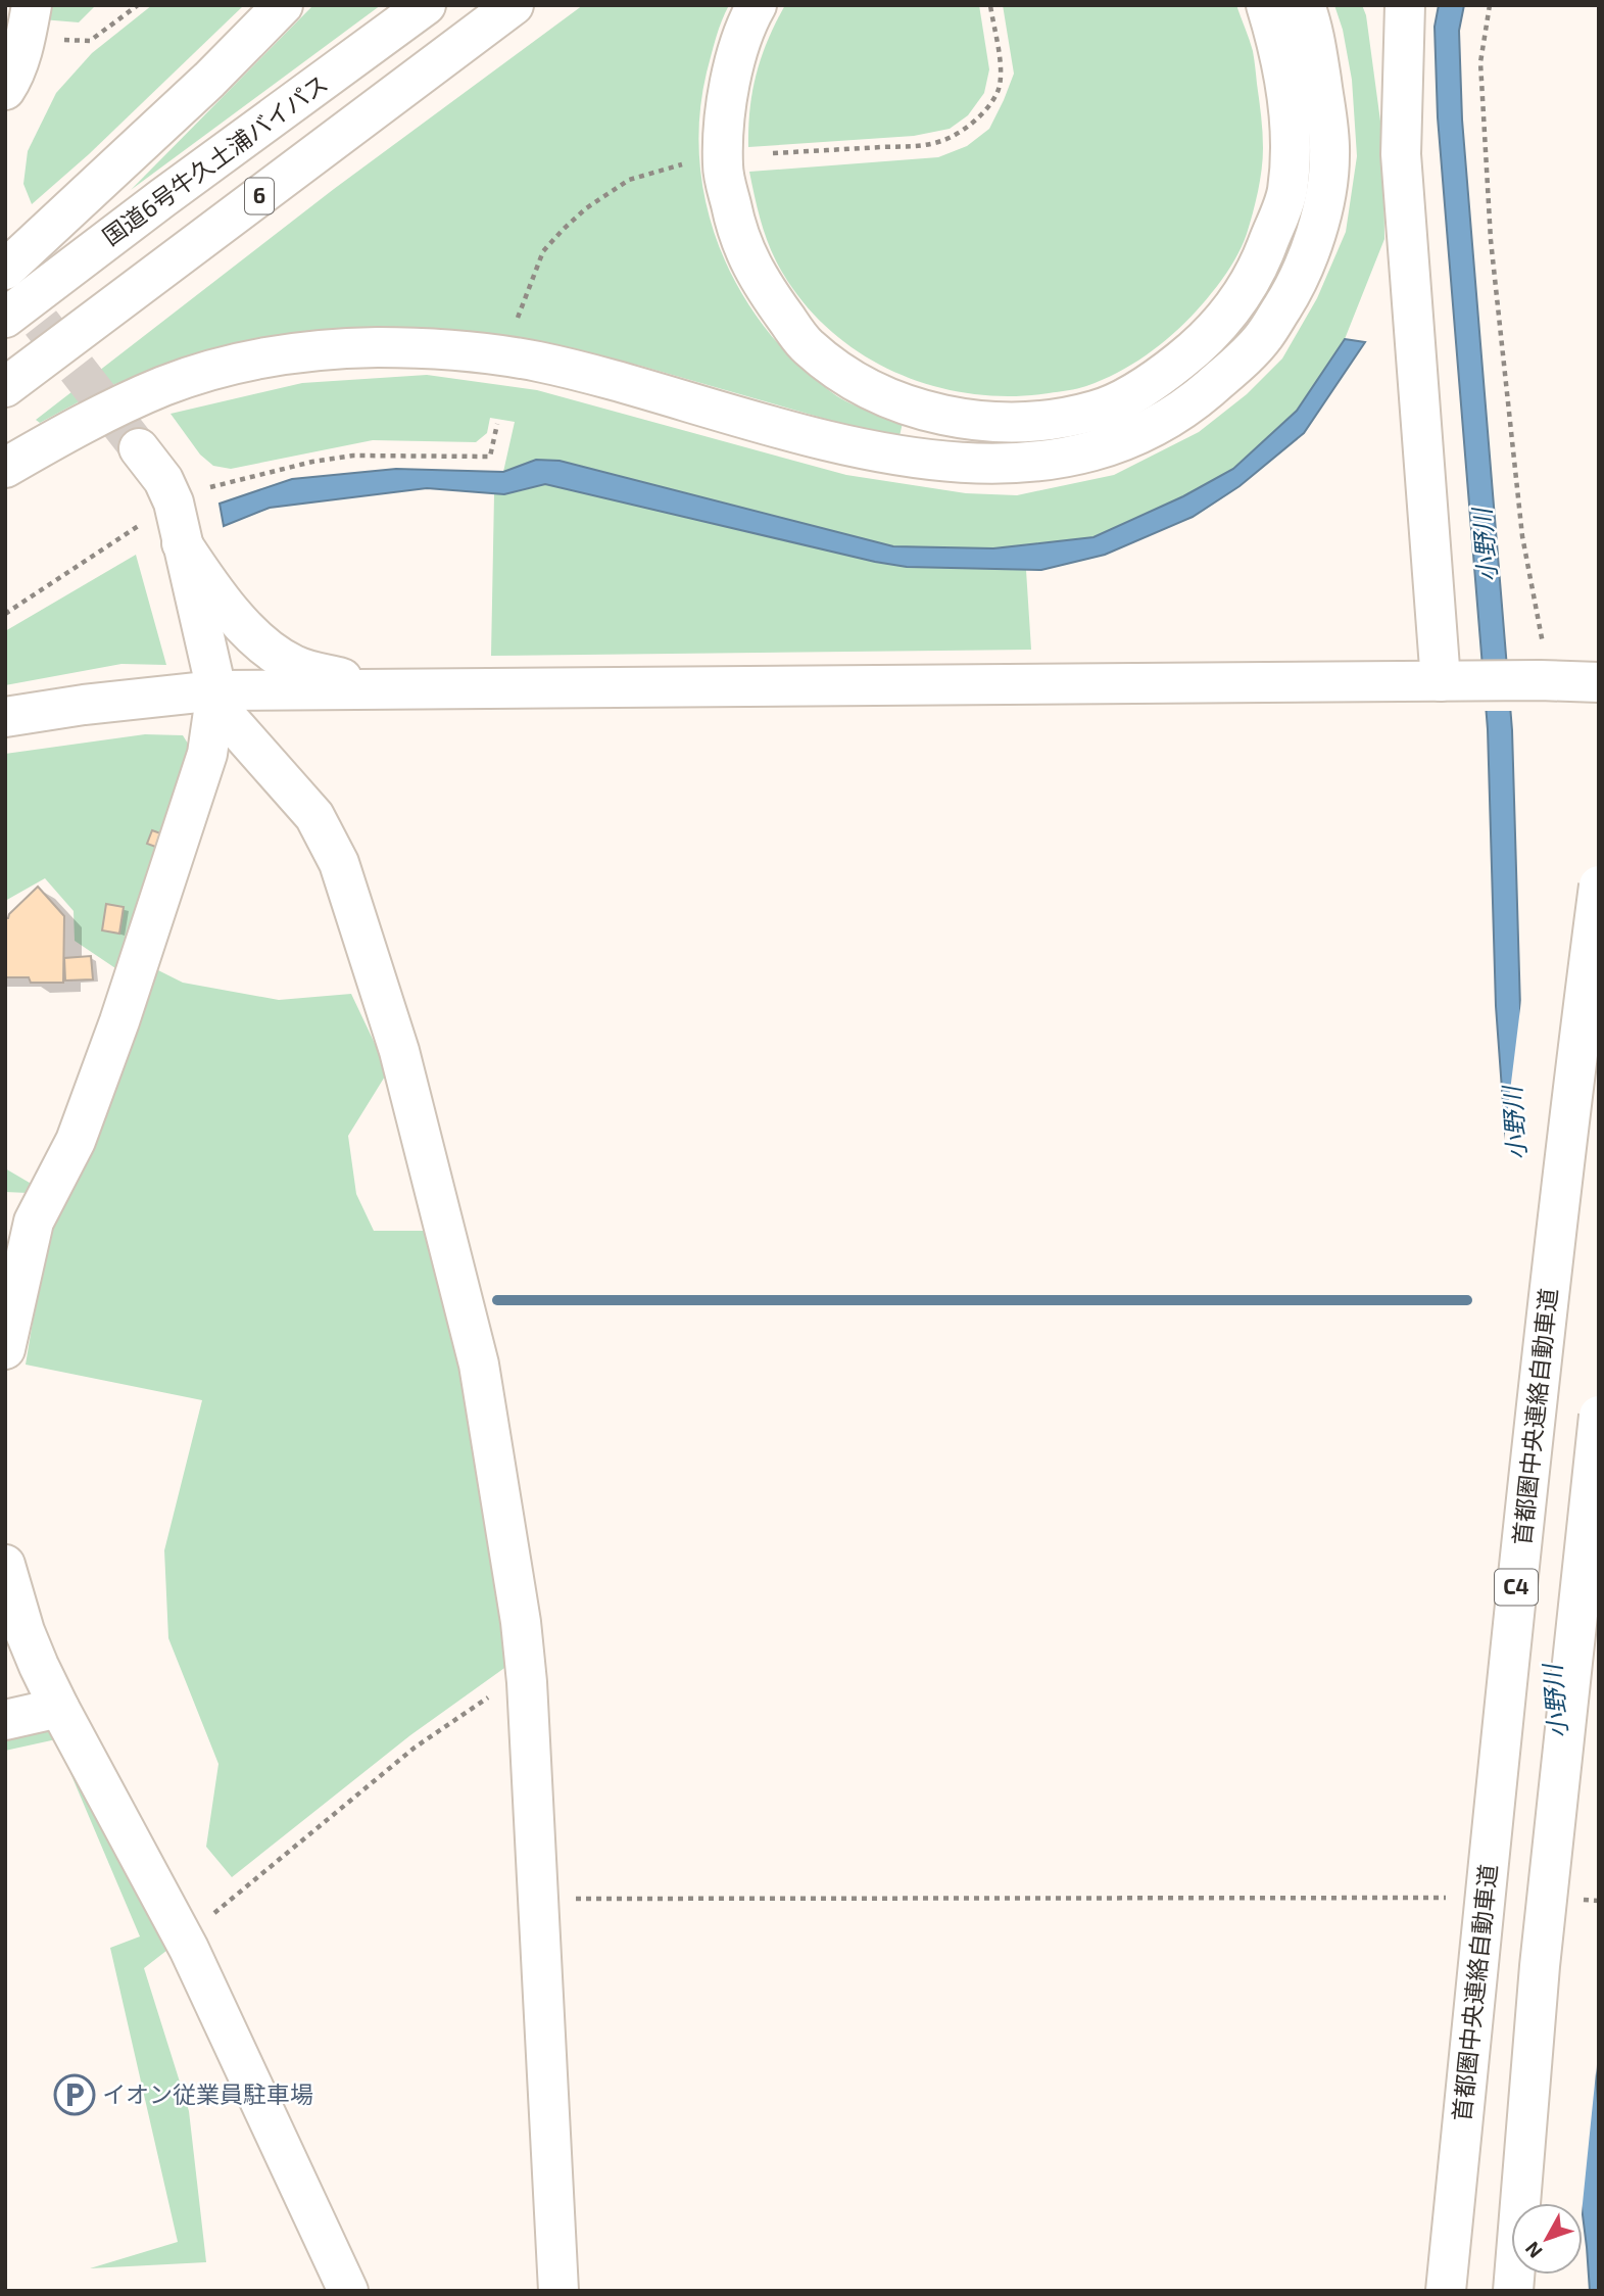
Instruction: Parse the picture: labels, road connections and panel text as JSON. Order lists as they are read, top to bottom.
{
  "streets": {
    "main road": [
      "国道6号牛久土浦バイパス",
      "6",
      "首都圏中央連絡自動車道",
      "C4"
    ]
  },
  "water": ["小野川"],
  "places": {
    "parking": ["イオン従業員駐車場"]
  },
  "north": "bottom left"
}
